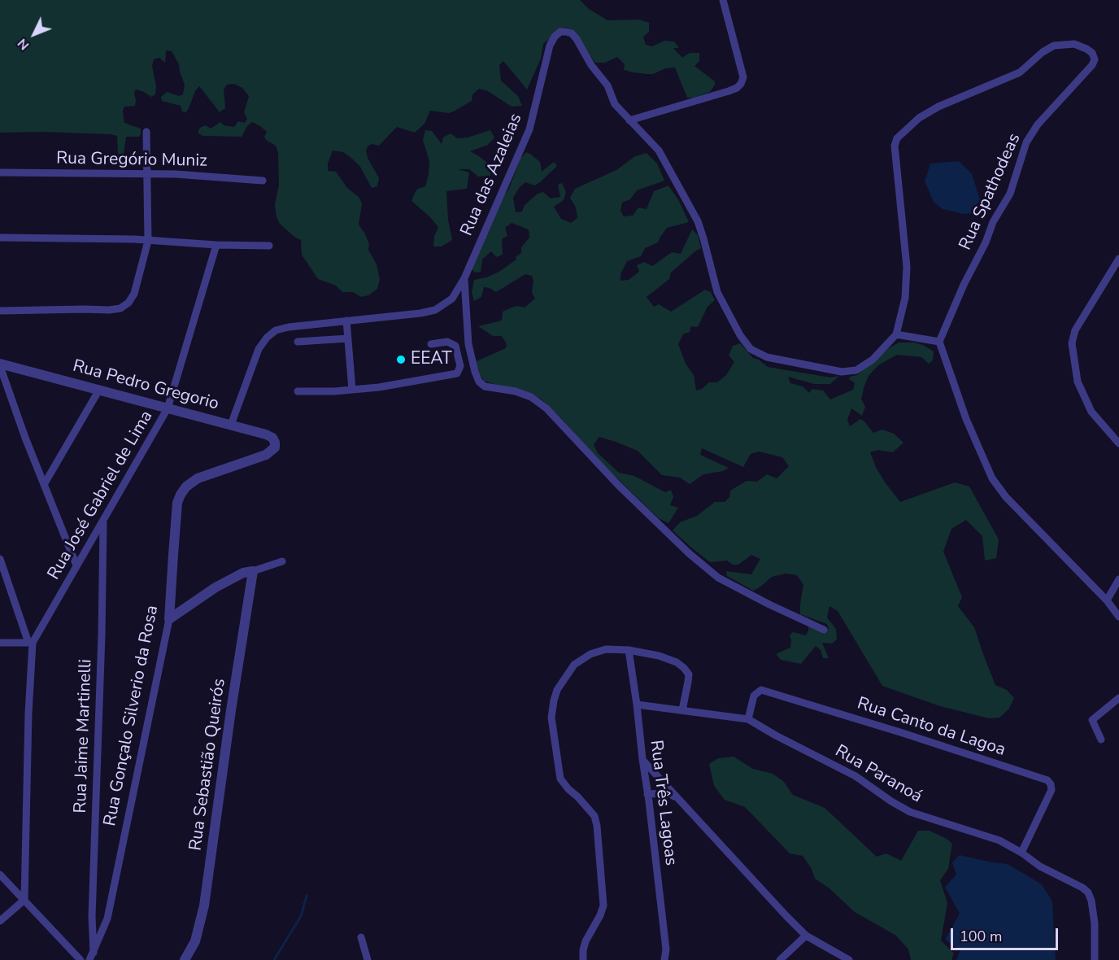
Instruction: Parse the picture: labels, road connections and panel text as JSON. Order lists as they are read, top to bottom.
{
  "streets": {
    "street": [
      "Rua Gregório Muniz",
      "Rua das Azaleias",
      "Rua Spathodeas",
      "Rua Pedro Gregorio",
      "Rua José Gabriel de Lima",
      "Rua Gonçalo Silverio da Rosa",
      "Rua Canto da Lagoa",
      "Rua Jaime Martinelli",
      "Rua Sebastião Queirós",
      "Rua Paranoá",
      "Rua Três Lagoas"
    ]
  },
  "crossings": [
    ["Rua das Azaleias", "Rua Spathodeas"],
    ["Rua Pedro Gregorio", "Rua José Gabriel de Lima"],
    ["Rua Pedro Gregorio", "Rua Gonçalo Silverio da Rosa"],
    ["Rua José Gabriel de Lima", "Rua Jaime Martinelli"],
    ["Rua Gonçalo Silverio da Rosa", "Rua Jaime Martinelli"],
    ["Rua Canto da Lagoa", "Rua Paranoá"],
    ["Rua Paranoá", "Rua Três Lagoas"]
  ],
  "places": ["EEAT"],
  "scale_bar": "100 m",
  "north": "bottom left"
}
